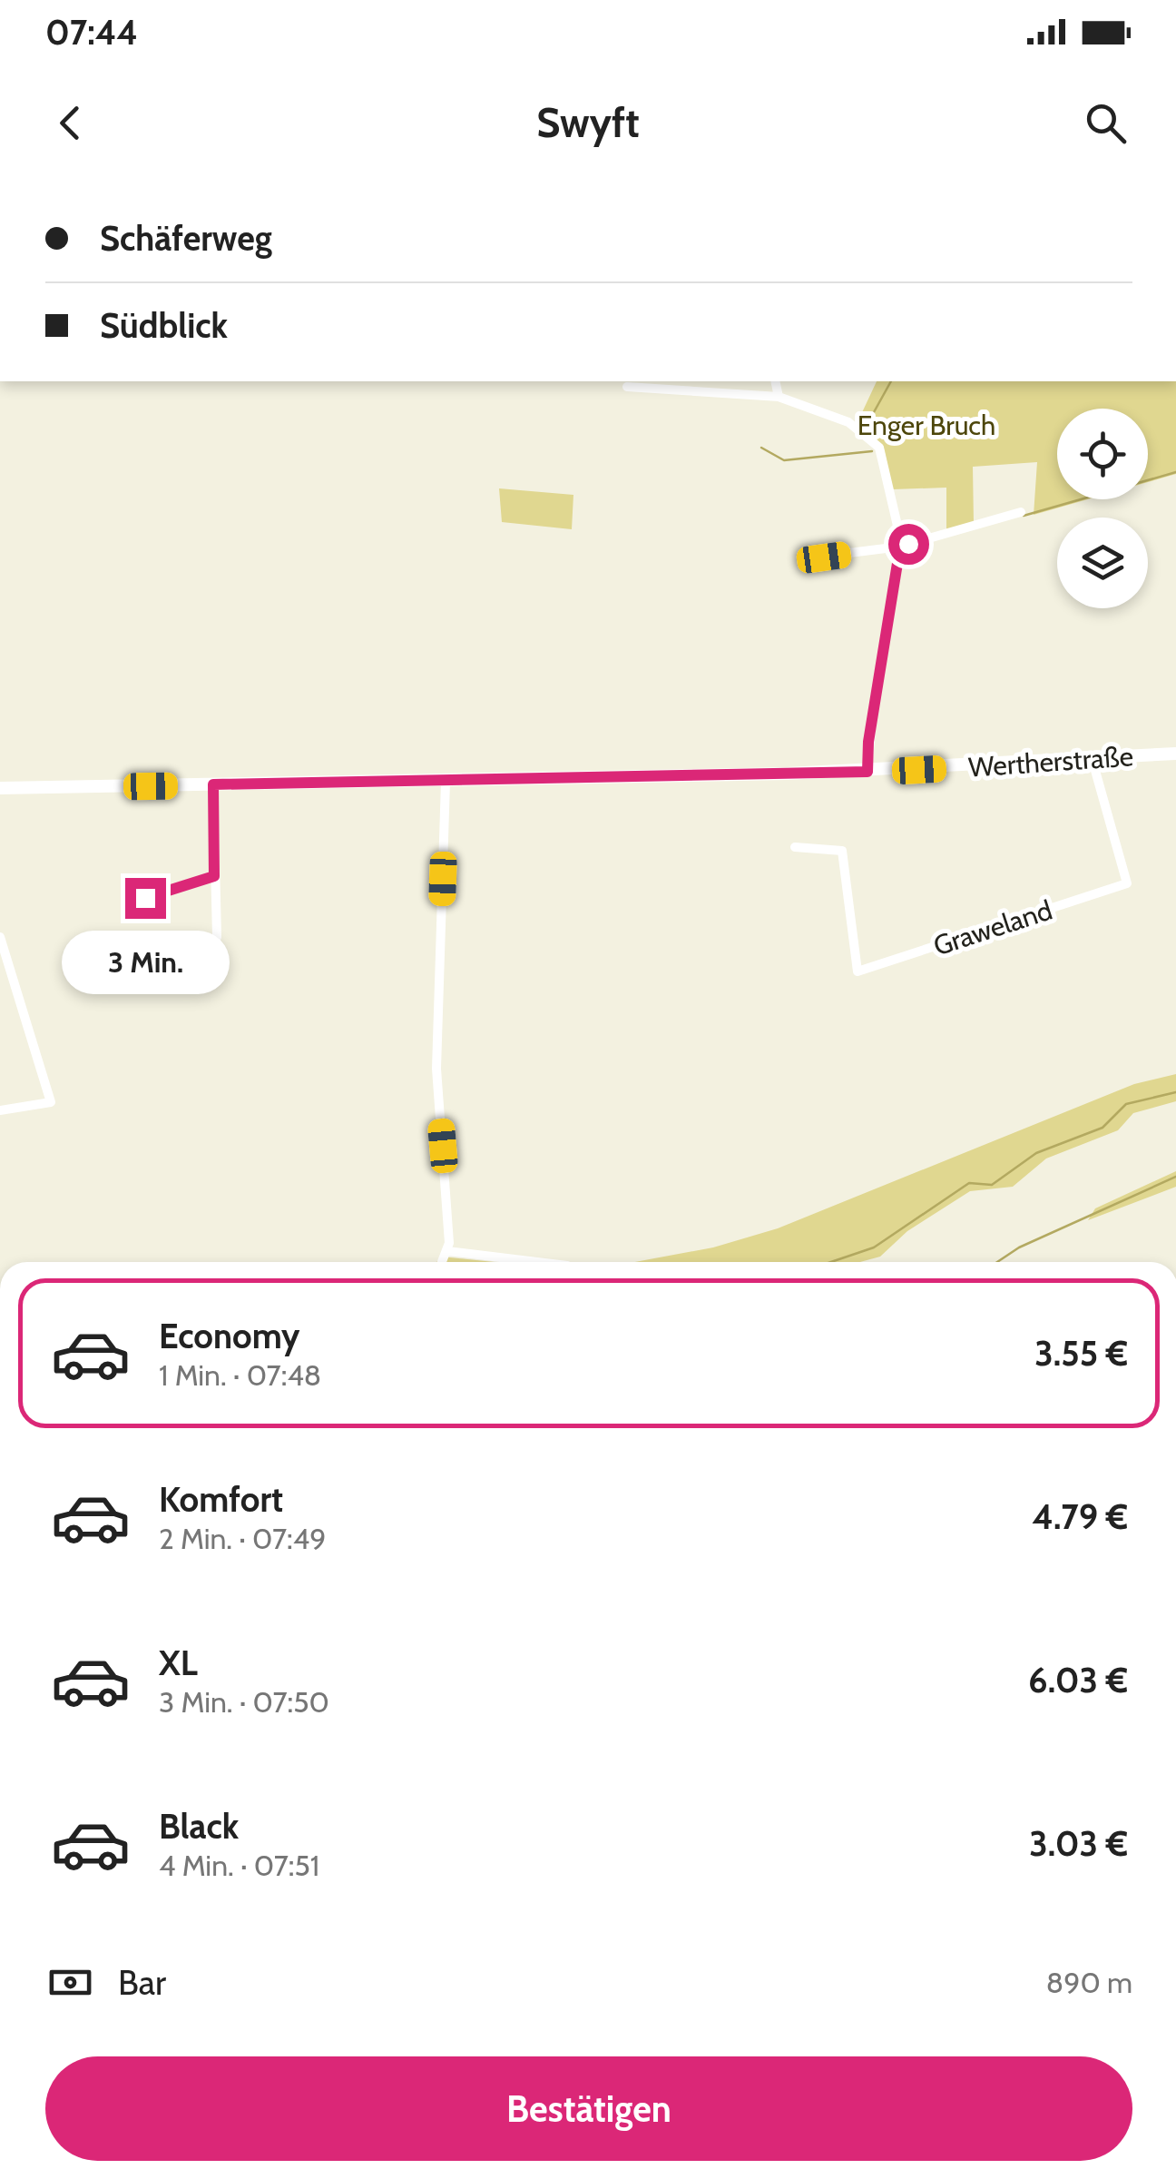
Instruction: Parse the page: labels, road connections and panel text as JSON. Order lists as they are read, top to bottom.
{
  "streets": {
    "main road": ["Wertherstraße"],
    "street": ["Graweland"]
  },
  "crossings": [
    ["Wertherstraße", "Graweland"]
  ],
  "parks": ["Enger Bruch"],
  "page": {
    "status": "07:44",
    "header": "Swyft",
    "banner": ["Schäferweg", "Südblick"],
    "bubble": "3 Min.",
    "list": [
      {
        "name": "Economy",
        "note": "1 Min. · 07:48",
        "value": "3.55 €"
      },
      {
        "name": "Komfort",
        "note": "2 Min. · 07:49",
        "value": "4.79 €"
      },
      {
        "name": "XL",
        "note": "3 Min. · 07:50",
        "value": "6.03 €"
      },
      {
        "name": "Black",
        "note": "4 Min. · 07:51",
        "value": "3.03 €"
      }
    ],
    "pay": ["Bar", "890 m"],
    "buttons": "Bestätigen"
  }
}
